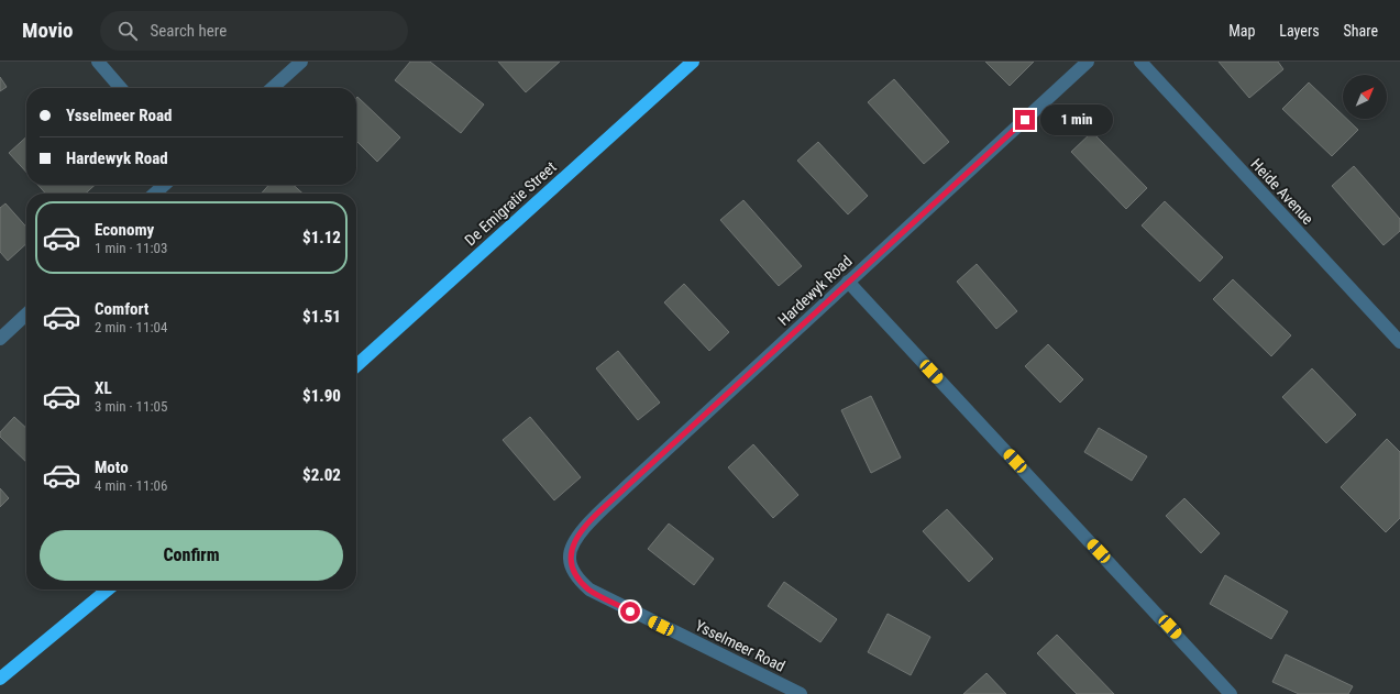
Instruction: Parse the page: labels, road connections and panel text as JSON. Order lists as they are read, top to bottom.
{
  "streets": {
    "highway": ["De Emigratie Street"],
    "street": ["Heide Avenue", "Hardewyk Road", "Ysselmeer Road"]
  },
  "crossings": [
    ["Hardewyk Road", "Ysselmeer Road"]
  ],
  "north": "top right",
  "page": {
    "header": "Movio",
    "search": "Search here",
    "nav": ["Map", "Layers", "Share"],
    "banner": ["Ysselmeer Road", "Hardewyk Road"],
    "bubble": "1 min",
    "list": [
      {
        "name": "Economy",
        "note": "1 min · 11:03",
        "value": "$1.12"
      },
      {
        "name": "Comfort",
        "note": "2 min · 11:04",
        "value": "$1.51"
      },
      {
        "name": "XL",
        "note": "3 min · 11:05",
        "value": "$1.90"
      },
      {
        "name": "Moto",
        "note": "4 min · 11:06",
        "value": "$2.02"
      }
    ],
    "buttons": "Confirm"
  }
}
